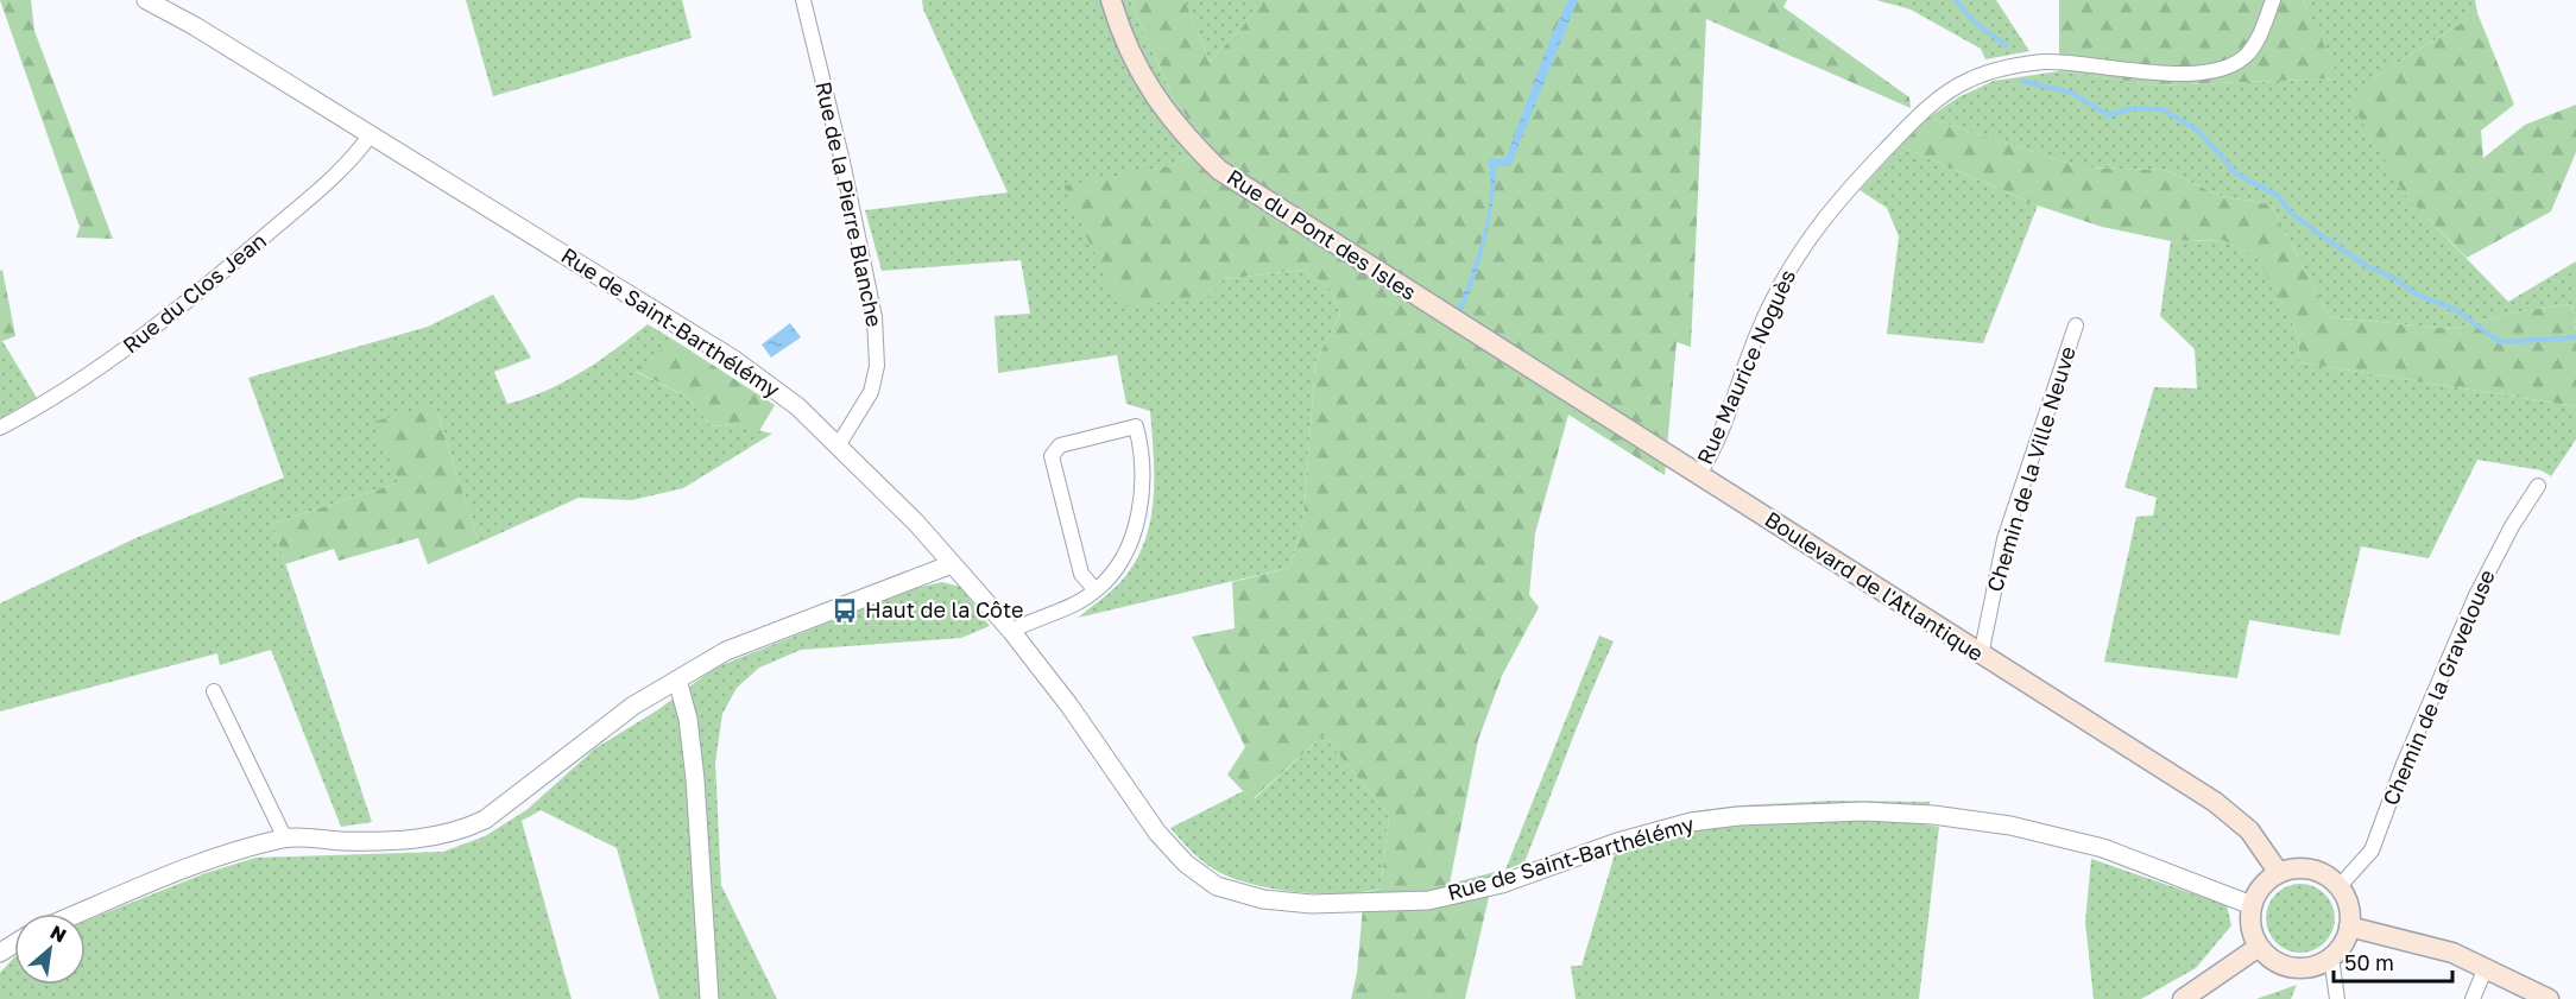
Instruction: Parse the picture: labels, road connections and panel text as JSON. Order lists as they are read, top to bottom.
{
  "streets": {
    "main road": ["Rue du Pont des Isles", "Boulevard de l'Atlantique"],
    "street": [
      "Rue de la Pierre Blanche",
      "Rue du Clos Jean",
      "Rue de Saint-Barthélémy",
      "Rue Maurice Noguès",
      "Chemin de la Ville Neuve",
      "Chemin de la Gravelouse"
    ]
  },
  "crossings": [
    ["Rue de la Pierre Blanche", "Rue de Saint-Barthélémy"],
    ["Rue du Pont des Isles", "Boulevard de l'Atlantique"],
    ["Rue du Clos Jean", "Rue de Saint-Barthélémy"],
    ["Rue de Saint-Barthélémy", "Boulevard de l'Atlantique"],
    ["Rue de Saint-Barthélémy", "Chemin de la Gravelouse"],
    ["Rue Maurice Noguès", "Boulevard de l'Atlantique"],
    ["Chemin de la Ville Neuve", "Boulevard de l'Atlantique"],
    ["Boulevard de l'Atlantique", "Chemin de la Gravelouse"]
  ],
  "places": {
    "bus stop": ["Haut de la Côte"]
  },
  "scale_bar": "50 m",
  "north": "top right"
}
